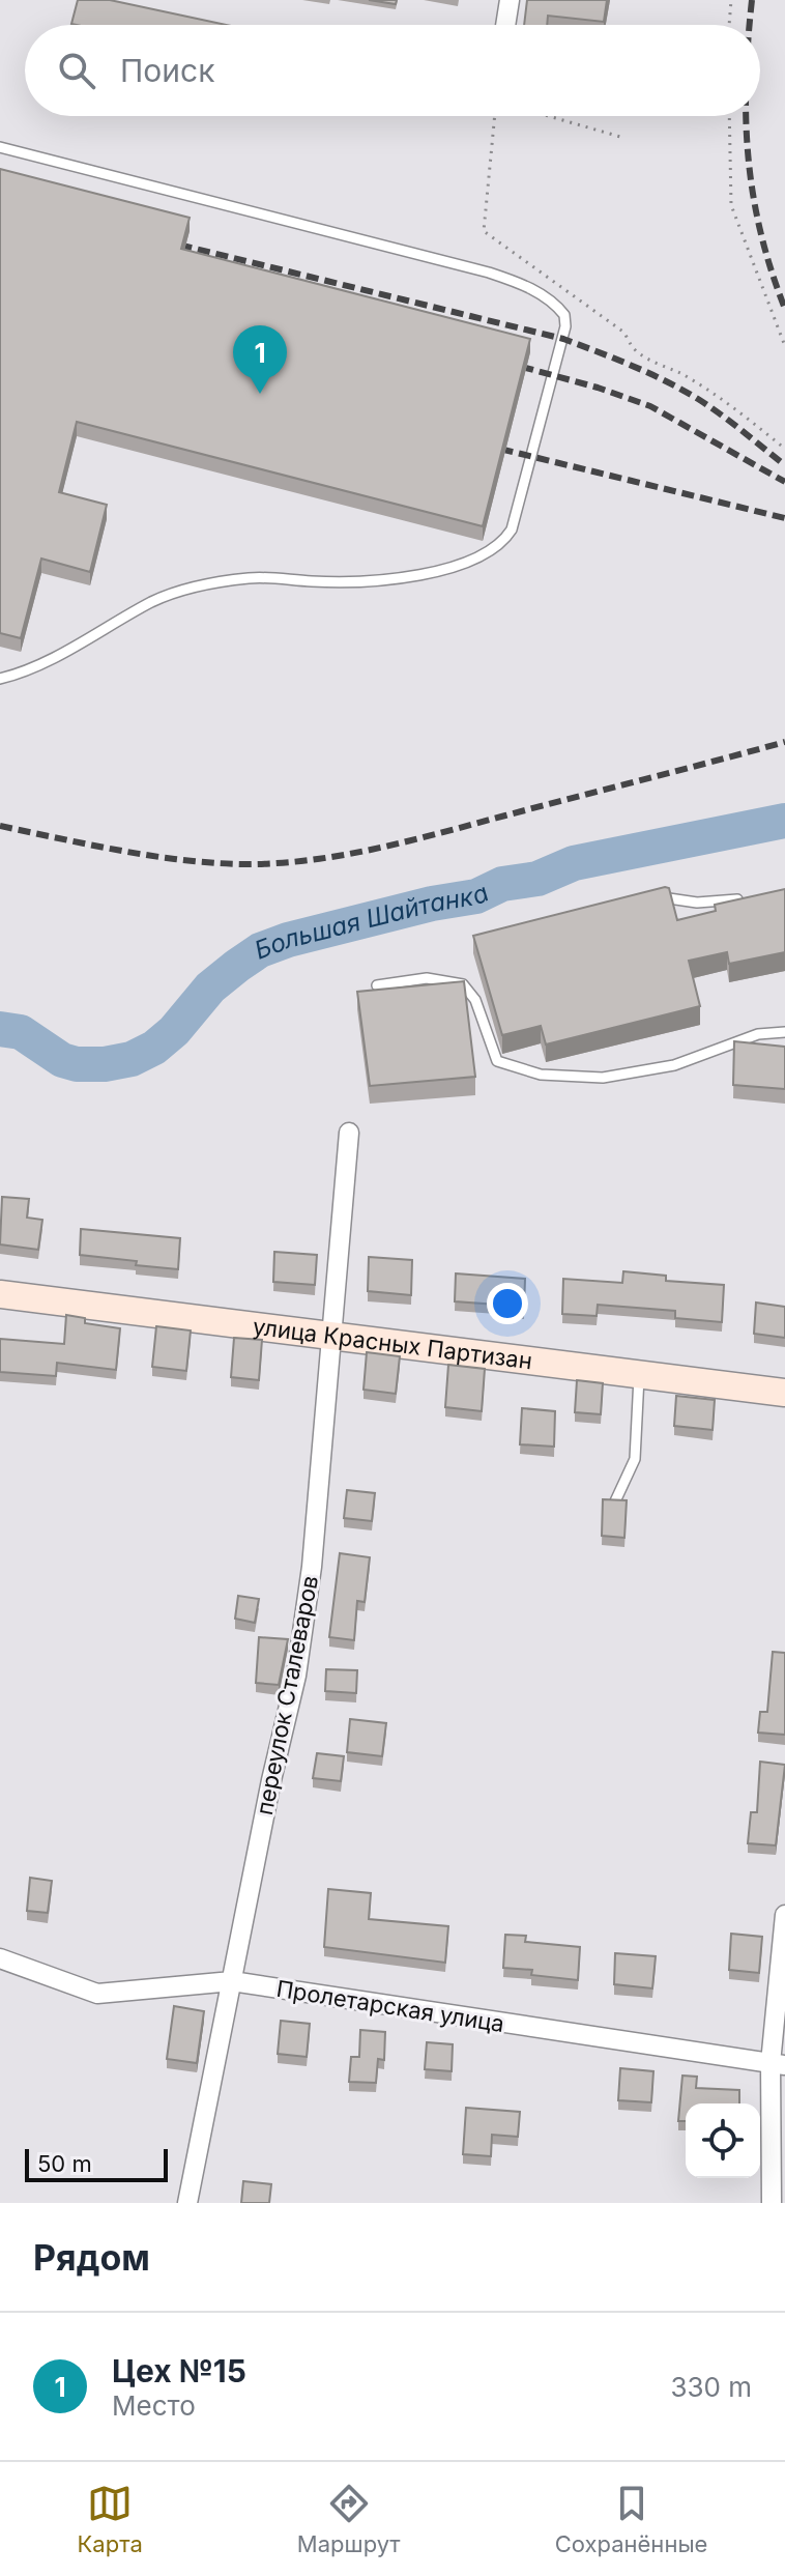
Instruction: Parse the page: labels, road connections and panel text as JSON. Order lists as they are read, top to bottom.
{
  "streets": {
    "street": ["улица Красных Партизан", "переулок Сталеваров", "Пролетарская улица"]
  },
  "crossings": [
    ["улица Красных Партизан", "переулок Сталеваров"],
    ["переулок Сталеваров", "Пролетарская улица"]
  ],
  "water": ["Большая Шайтанка"],
  "scale_bar": "50 m",
  "page": {
    "search": "Поиск",
    "pins": "1",
    "scale": "50 m",
    "heading": "Рядом",
    "list": [
      {
        "mark": "1",
        "name": "Цех №15",
        "note": "Место",
        "value": "330 m"
      }
    ],
    "nav": ["Карта", "Маршрут", "Сохранённые"]
  }
}
